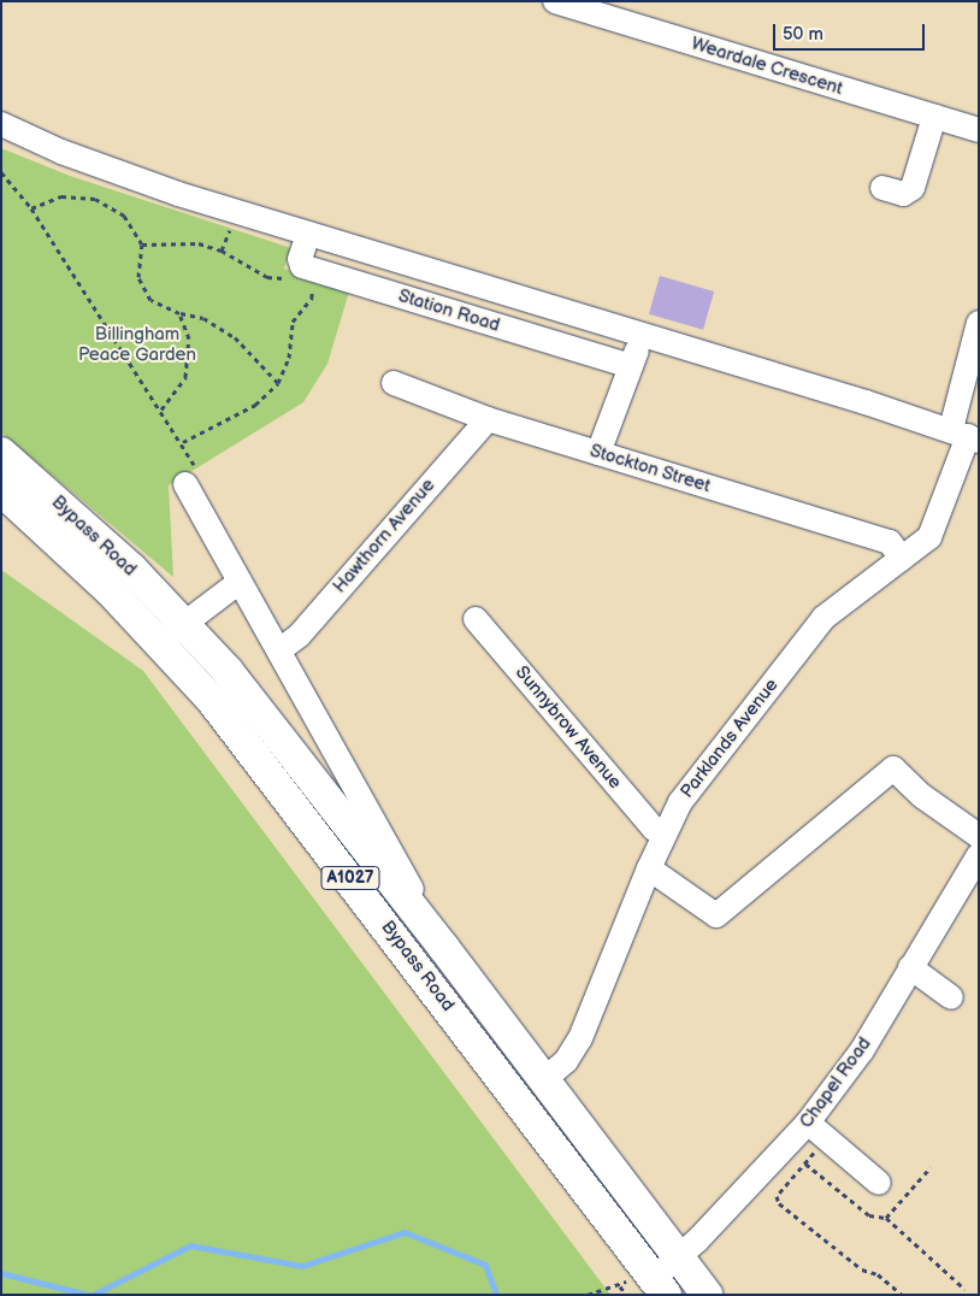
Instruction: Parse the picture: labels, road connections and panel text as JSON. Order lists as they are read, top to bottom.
{
  "streets": {
    "main road": ["Bypass Road", "A1027"],
    "street": [
      "Weardale Crescent",
      "Station Road",
      "Stockton Street",
      "Hawthorn Avenue",
      "Sunnybrow Avenue",
      "Parklands Avenue",
      "Chapel Road"
    ]
  },
  "crossings": [
    ["Station Road", "Parklands Avenue"],
    ["Stockton Street", "Hawthorn Avenue"],
    ["Stockton Street", "Parklands Avenue"],
    ["Bypass Road", "Hawthorn Avenue"],
    ["Bypass Road", "Parklands Avenue"],
    ["Bypass Road", "Chapel Road"],
    ["Sunnybrow Avenue", "Parklands Avenue"]
  ],
  "parks": ["Billingham Peace Garden"],
  "scale_bar": "50 m"
}
